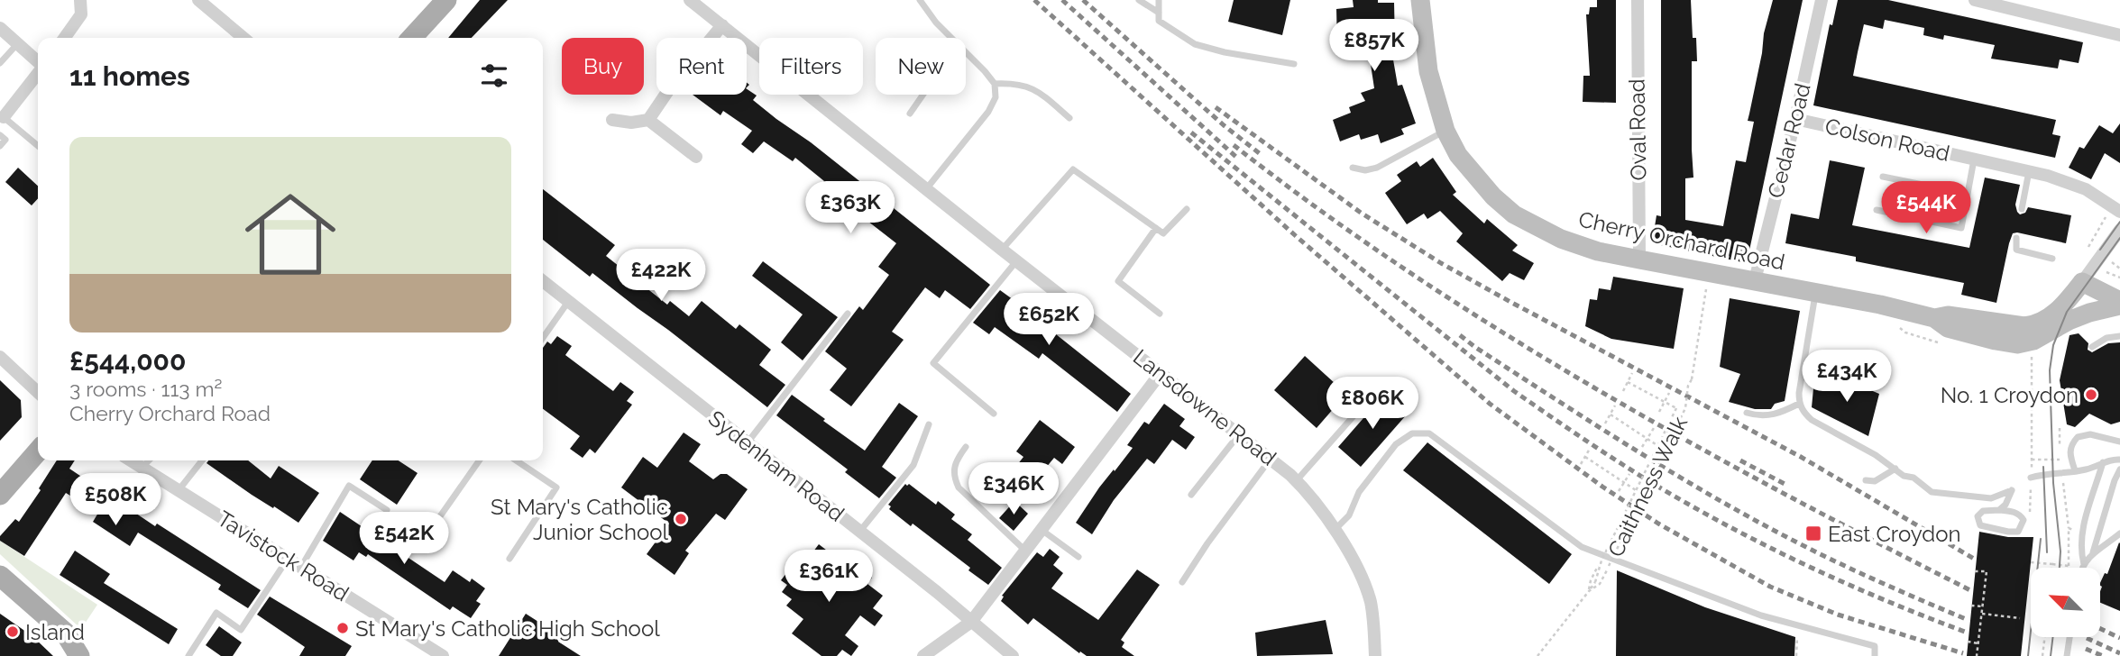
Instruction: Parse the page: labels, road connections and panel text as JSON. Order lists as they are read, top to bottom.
{
  "streets": {
    "street": [
      "Oval Road",
      "Colson Road",
      "Cedar Road",
      "Cherry Orchard Road",
      "Lansdowne Road",
      "Sydenham Road",
      "Tavistock Road"
    ],
    "path": ["Caithness Walk"]
  },
  "crossings": [
    ["Oval Road", "Cherry Orchard Road"],
    ["Colson Road", "Cedar Road"],
    ["Cedar Road", "Cherry Orchard Road"]
  ],
  "places": {
    "other": [
      "No. 1 Croydon",
      "St Mary's Catholic Junior School",
      "St Mary's Catholic High School",
      "Island"
    ],
    "transit": ["East Croydon"]
  },
  "north": "top left",
  "page": {
    "price": [
      "£857K",
      "£363K",
      "£544K",
      "£422K",
      "£652K",
      "£434K",
      "£806K",
      "£346K",
      "£508K",
      "£542K",
      "£361K"
    ],
    "chip": [
      "Buy",
      "Rent",
      "Filters",
      "New"
    ],
    "heading": "11 homes",
    "list": [
      {
        "name": "£544,000",
        "note": "3 rooms · 113 m² · Cherry Orchard Road"
      }
    ]
  }
}
